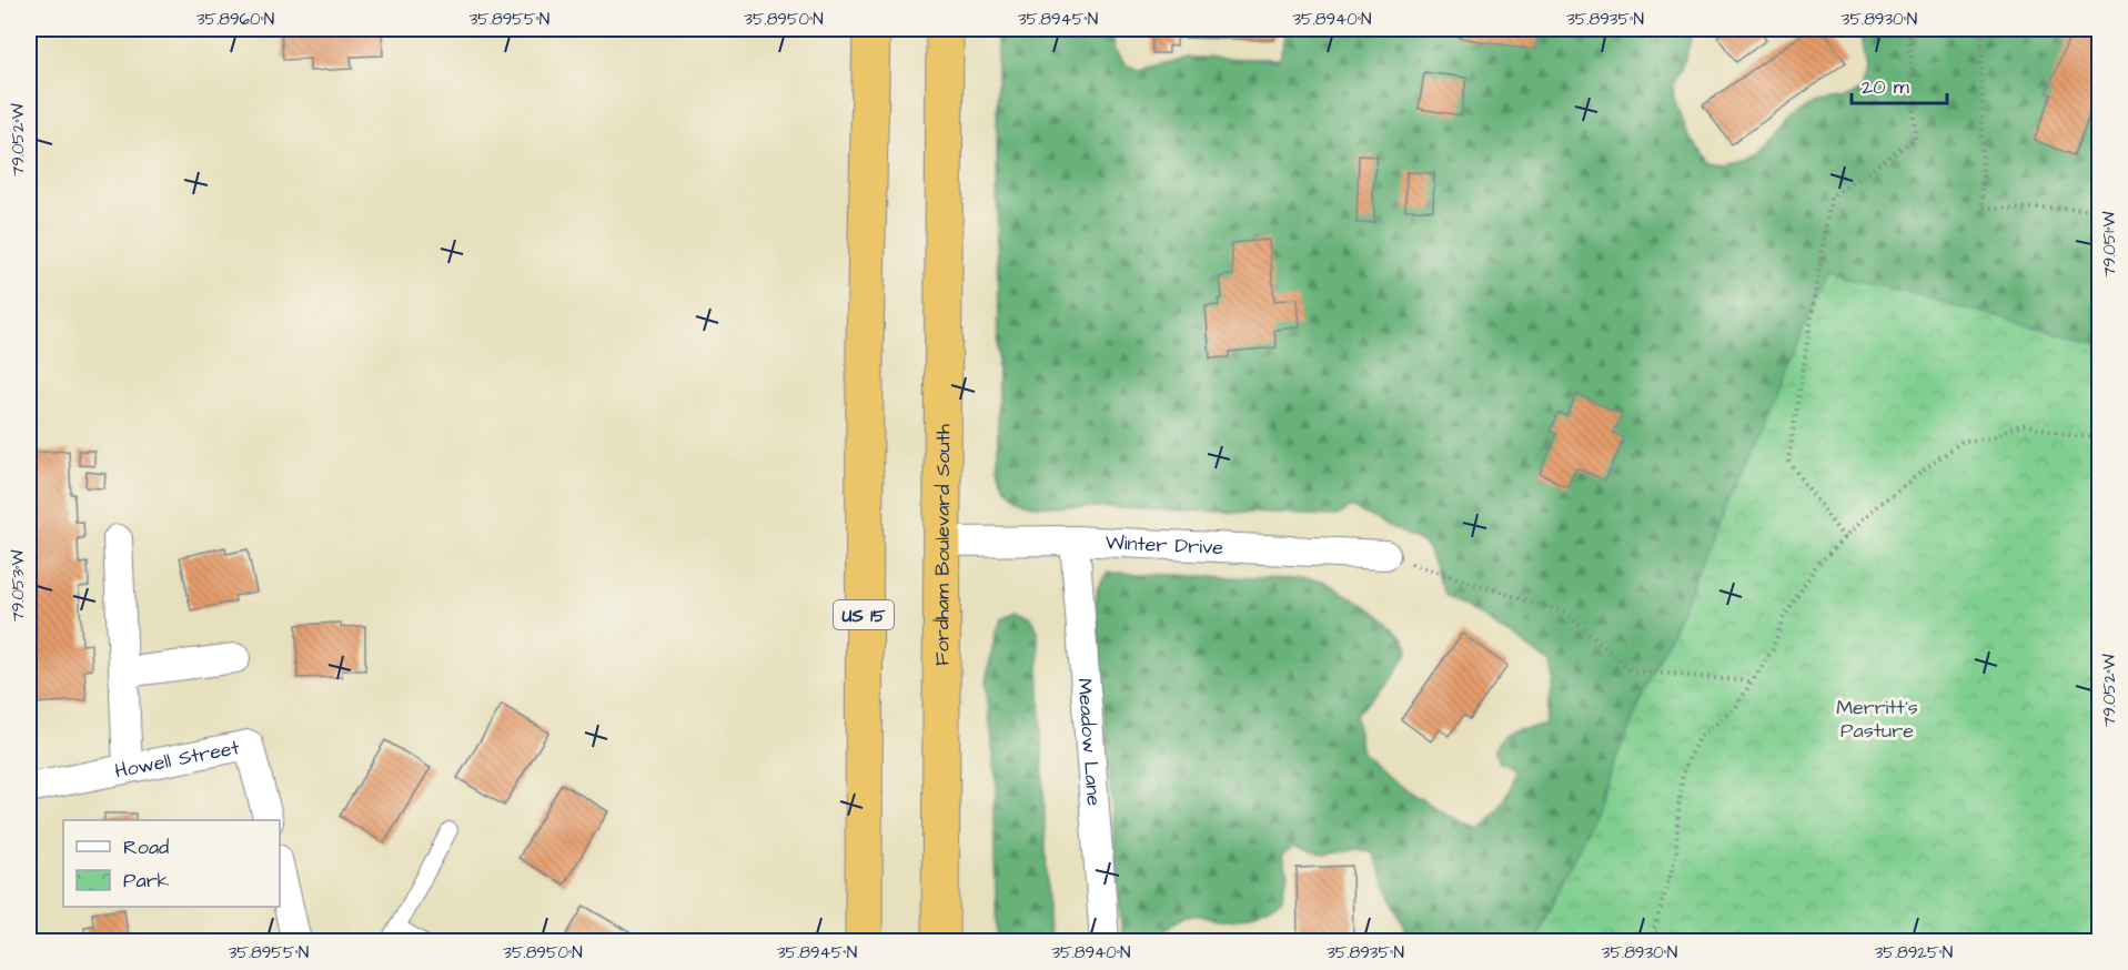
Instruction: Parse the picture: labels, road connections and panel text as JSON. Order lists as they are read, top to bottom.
{
  "streets": {
    "highway": ["Fordham Boulevard South", "US 15"],
    "street": ["Winter Drive", "Meadow Lane", "Howell Street"]
  },
  "crossings": [
    ["Winter Drive", "Fordham Boulevard South"],
    ["Winter Drive", "Meadow Lane"]
  ],
  "parks": ["Merritt's Pasture"],
  "legend": ["Road", "Park"],
  "scale_bar": "20 m",
  "coordinates": [
    "35.8960°N",
    "35.8955°N",
    "35.8950°N",
    "35.8945°N",
    "35.8940°N",
    "35.8935°N",
    "35.8930°N",
    "79.052°W",
    "79.051°W",
    "79.053°W",
    "35.8925°N"
  ]
}
